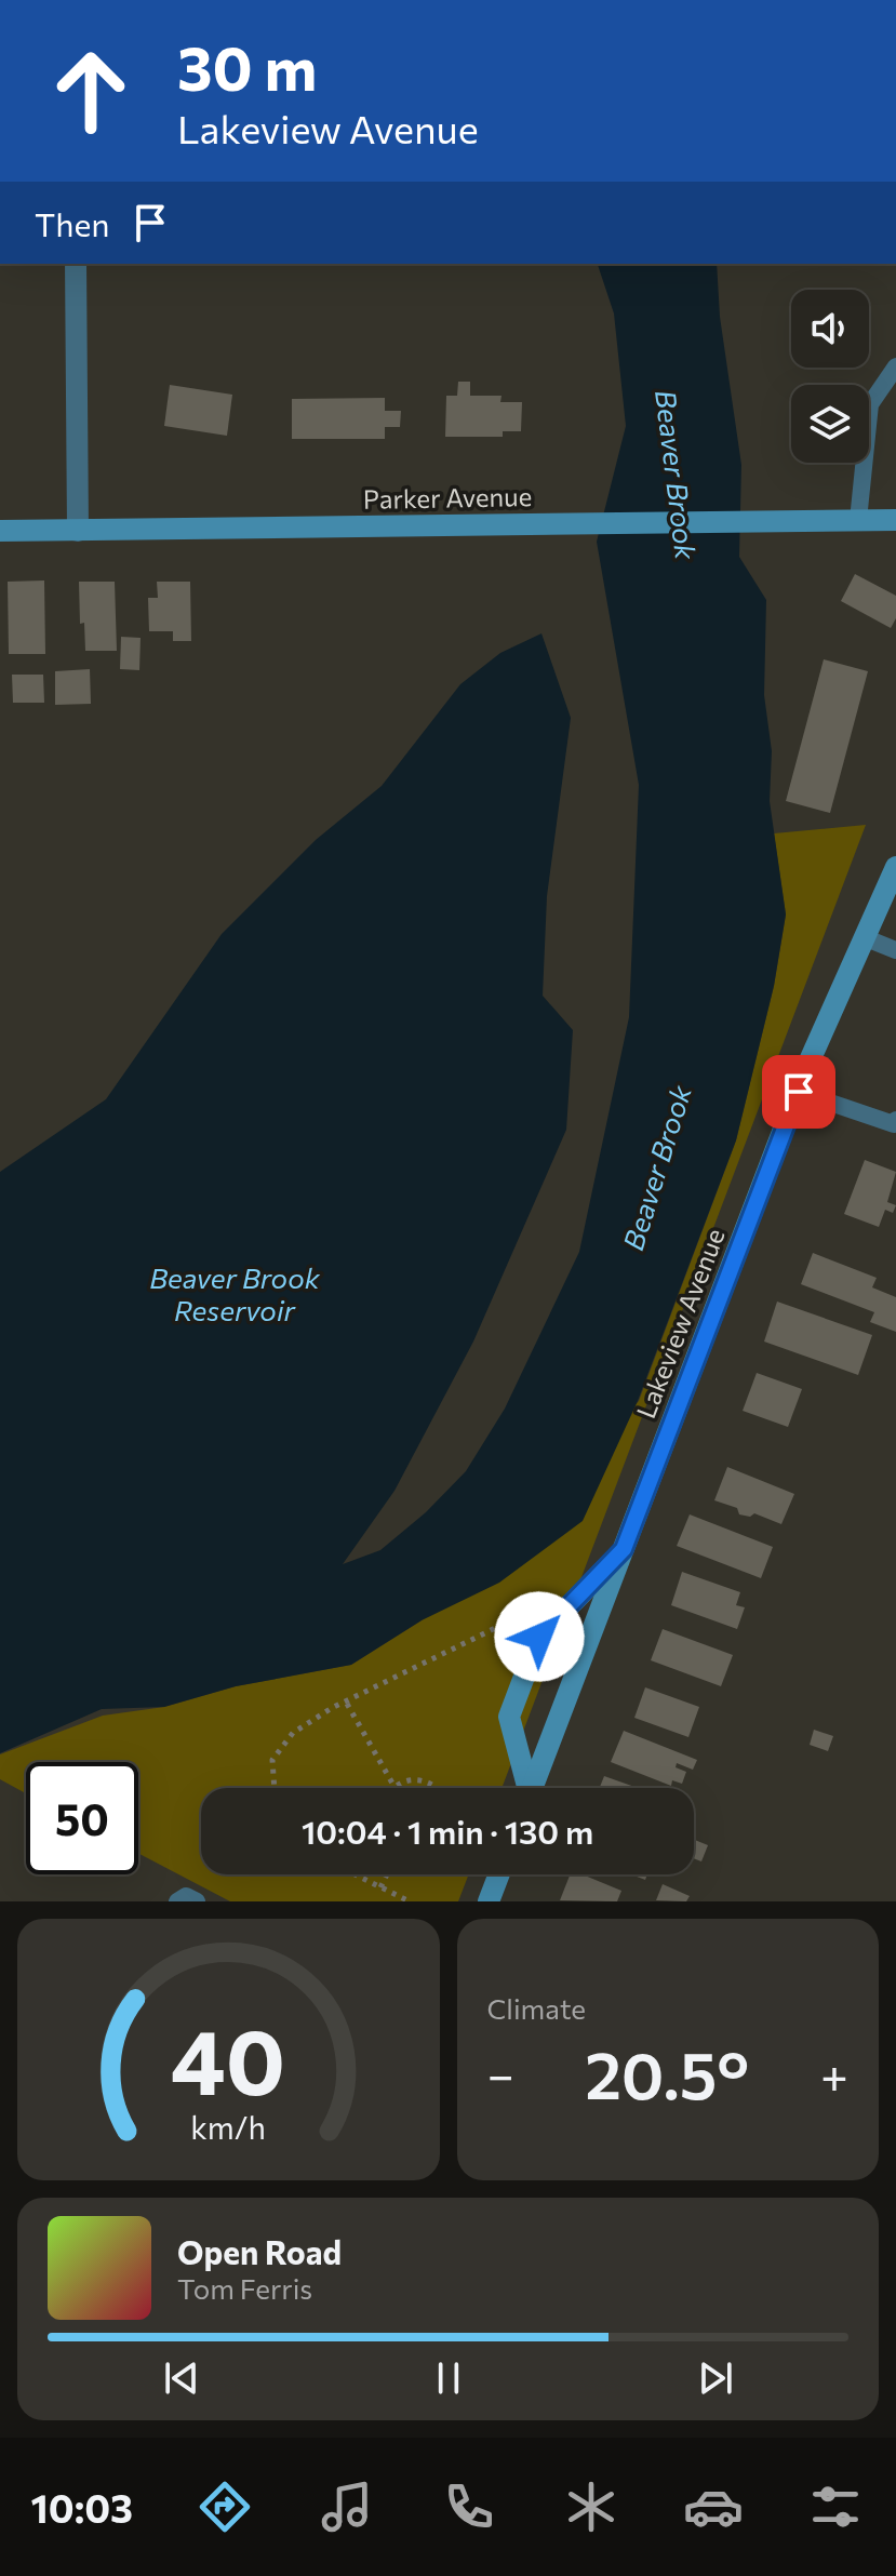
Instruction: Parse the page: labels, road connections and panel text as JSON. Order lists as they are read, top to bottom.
{
  "streets": {
    "main road": ["Parker Avenue", "Lakeview Avenue"]
  },
  "water": ["Beaver Brook", "Beaver Brook Reservoir"],
  "page": {
    "turn": ["30 m", "Lakeview Avenue"],
    "then": "Then",
    "limit": "50",
    "trip": "10:04 · 1 min · 130 m",
    "tile": "Climate",
    "heat": ["−", "20.5°", "+"],
    "song": ["Open Road", "Tom Ferris"],
    "tabs": "10:03",
    "gauge": ["40", "km/h"]
  }
}
